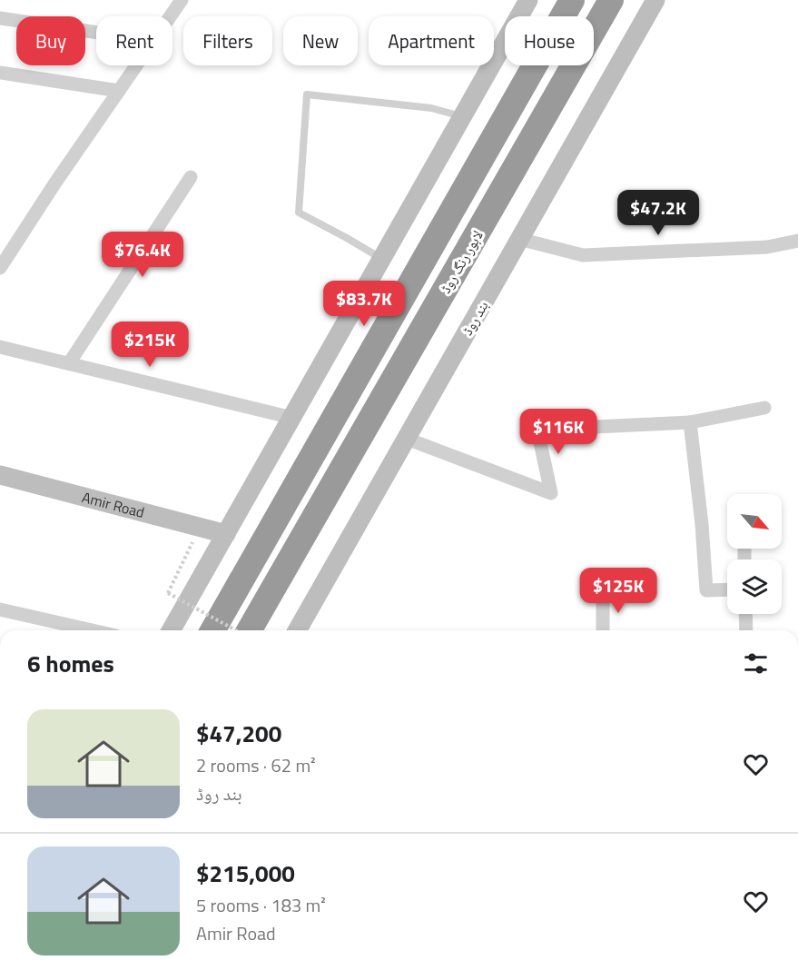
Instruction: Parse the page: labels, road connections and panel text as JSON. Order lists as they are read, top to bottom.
{
  "streets": {
    "highway": ["لاہور رنگ روڈ"],
    "main road": ["بند روڈ", "Amir Road"]
  },
  "north": "bottom right",
  "page": {
    "chip": [
      "Buy",
      "Rent",
      "Filters",
      "New",
      "Apartment",
      "House"
    ],
    "price": [
      "$47.2K",
      "$76.4K",
      "$83.7K",
      "$215K",
      "$116K",
      "$125K"
    ],
    "heading": "6 homes",
    "list": [
      {
        "name": "$47,200",
        "note": "2 rooms · 62 m² · بند روڈ"
      },
      {
        "name": "$215,000",
        "note": "5 rooms · 183 m² · Amir Road"
      }
    ]
  }
}
